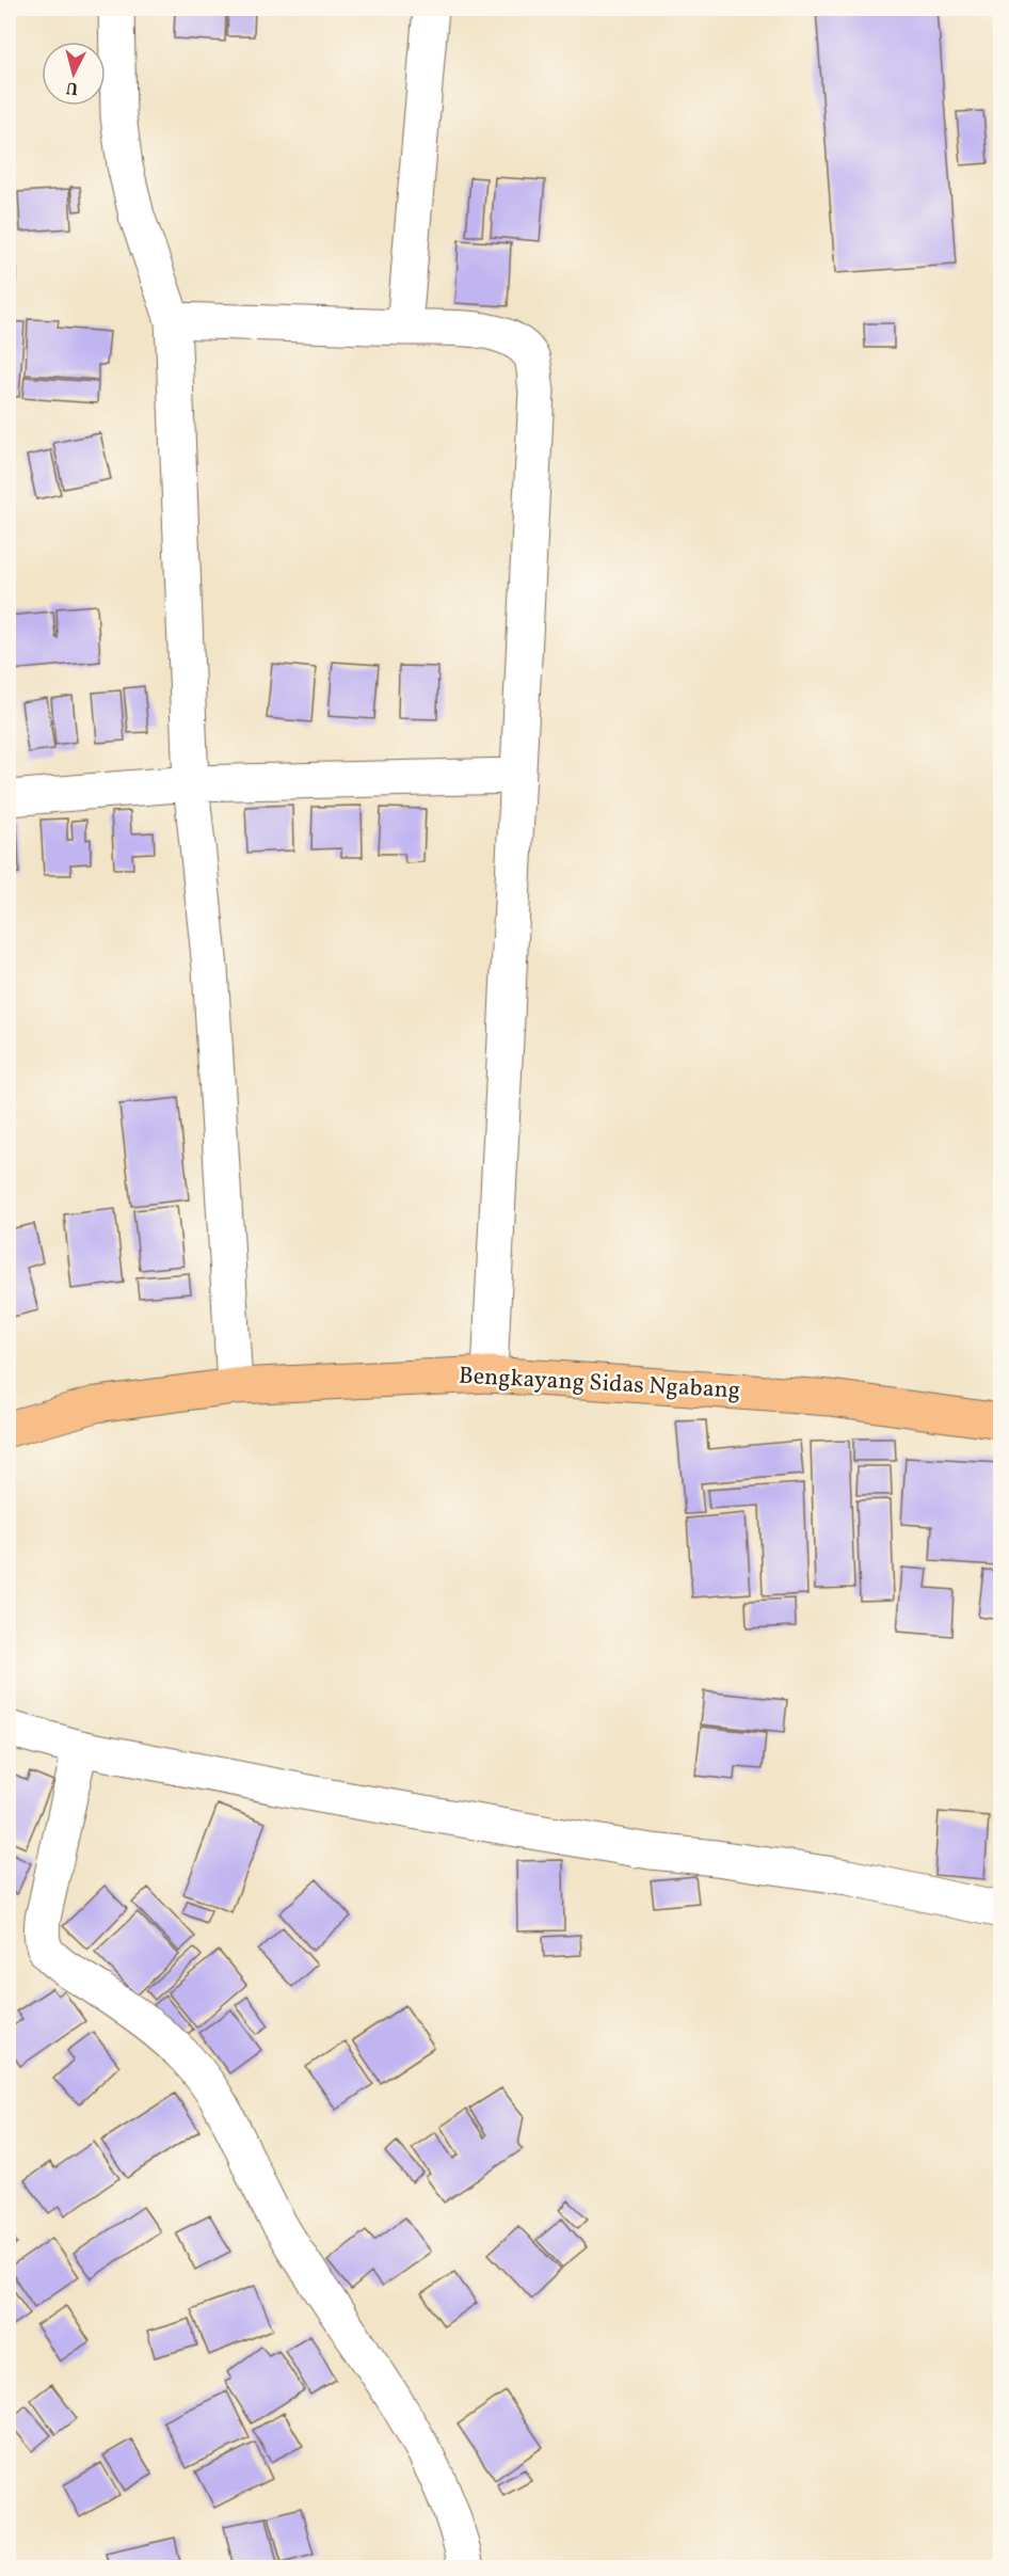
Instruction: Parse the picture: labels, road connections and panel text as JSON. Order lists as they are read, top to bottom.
{
  "streets": {
    "highway": ["Bengkayang Sidas Ngabang"]
  },
  "north": "bottom"
}
